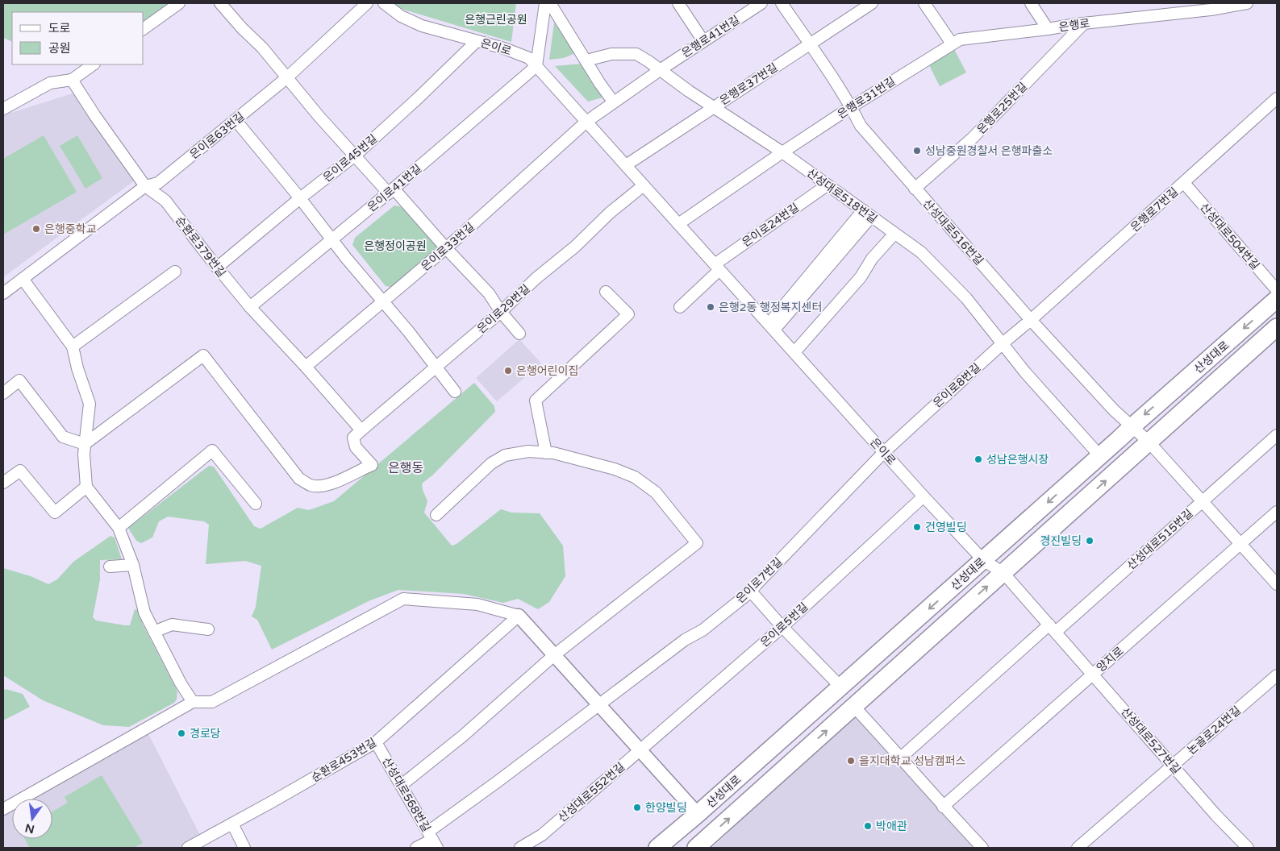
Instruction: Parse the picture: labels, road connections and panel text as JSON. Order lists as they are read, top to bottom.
{
  "streets": {
    "main road": ["산성대로"],
    "street": [
      "은행로",
      "은행로41번길",
      "은이로",
      "은행로37번길",
      "은행로31번길",
      "은행로25번길",
      "은이로63번길",
      "은이로45번길",
      "은이로41번길",
      "산성대로518번길",
      "은행로7번길",
      "은이로24번길",
      "산성대로516번길",
      "산성대로504번길",
      "순환로379번길",
      "은이로33번길",
      "은이로29번길",
      "은이로8번길",
      "산성대로515번길",
      "은이로7번길",
      "은이로5번길",
      "양지로",
      "논골로24번길",
      "산성대로527번길",
      "순환로453번길",
      "산성대로552번길",
      "산성대로568번길"
    ]
  },
  "crossings": [
    ["은행로", "은행로31번길"],
    ["은행로", "은행로25번길"],
    ["은행로41번길", "산성대로518번길"],
    ["은이로", "은행로37번길"],
    ["은이로", "은이로45번길"],
    ["은이로", "은이로41번길"],
    ["은이로", "은이로24번길"],
    ["은이로", "은이로33번길"],
    ["은이로", "은이로29번길"],
    ["은이로", "산성대로"],
    ["은이로", "은이로8번길"],
    ["은이로", "은이로7번길"],
    ["은이로", "은이로5번길"],
    ["은이로", "산성대로527번길"],
    ["은행로37번길", "산성대로518번길"],
    ["은행로37번길", "산성대로516번길"],
    ["은행로31번길", "산성대로518번길"],
    ["은행로31번길", "산성대로516번길"],
    ["은행로25번길", "산성대로516번길"],
    ["은이로63번길", "순환로379번길"],
    ["은이로45번길", "순환로379번길"],
    ["은이로41번길", "순환로379번길"],
    ["산성대로518번길", "은이로24번길"],
    ["산성대로518번길", "산성대로"],
    ["산성대로518번길", "은이로8번길"],
    ["은행로7번길", "산성대로516번길"],
    ["은행로7번길", "산성대로504번길"],
    ["은행로7번길", "은이로8번길"],
    ["산성대로516번길", "산성대로"],
    ["산성대로516번길", "은이로8번길"],
    ["산성대로516번길", "산성대로515번길"],
    ["순환로379번길", "은이로33번길"],
    ["순환로379번길", "은이로29번길"],
    ["산성대로", "산성대로515번길"],
    ["산성대로", "산성대로527번길"],
    ["은이로8번길", "은이로7번길"],
    ["산성대로515번길", "양지로"],
    ["산성대로515번길", "산성대로527번길"],
    ["은이로5번길", "산성대로552번길"],
    ["양지로", "산성대로527번길"],
    ["논골로24번길", "산성대로527번길"],
    ["순환로453번길", "산성대로568번길"]
  ],
  "districts": ["은행동"],
  "parks": ["은행근린공원", "은행정이공원"],
  "places": [
    "성남중원경찰서 은행파출소",
    "은행중학교",
    "은행2동 행정복지센터",
    "은행어린이집",
    "성남은행시장",
    "건영빌딩",
    "경진빌딩",
    "경로당",
    "을지대학교 성남캠퍼스",
    "한양빌딩",
    "박애관"
  ],
  "legend": ["도로", "공원"],
  "north": "bottom"
}
